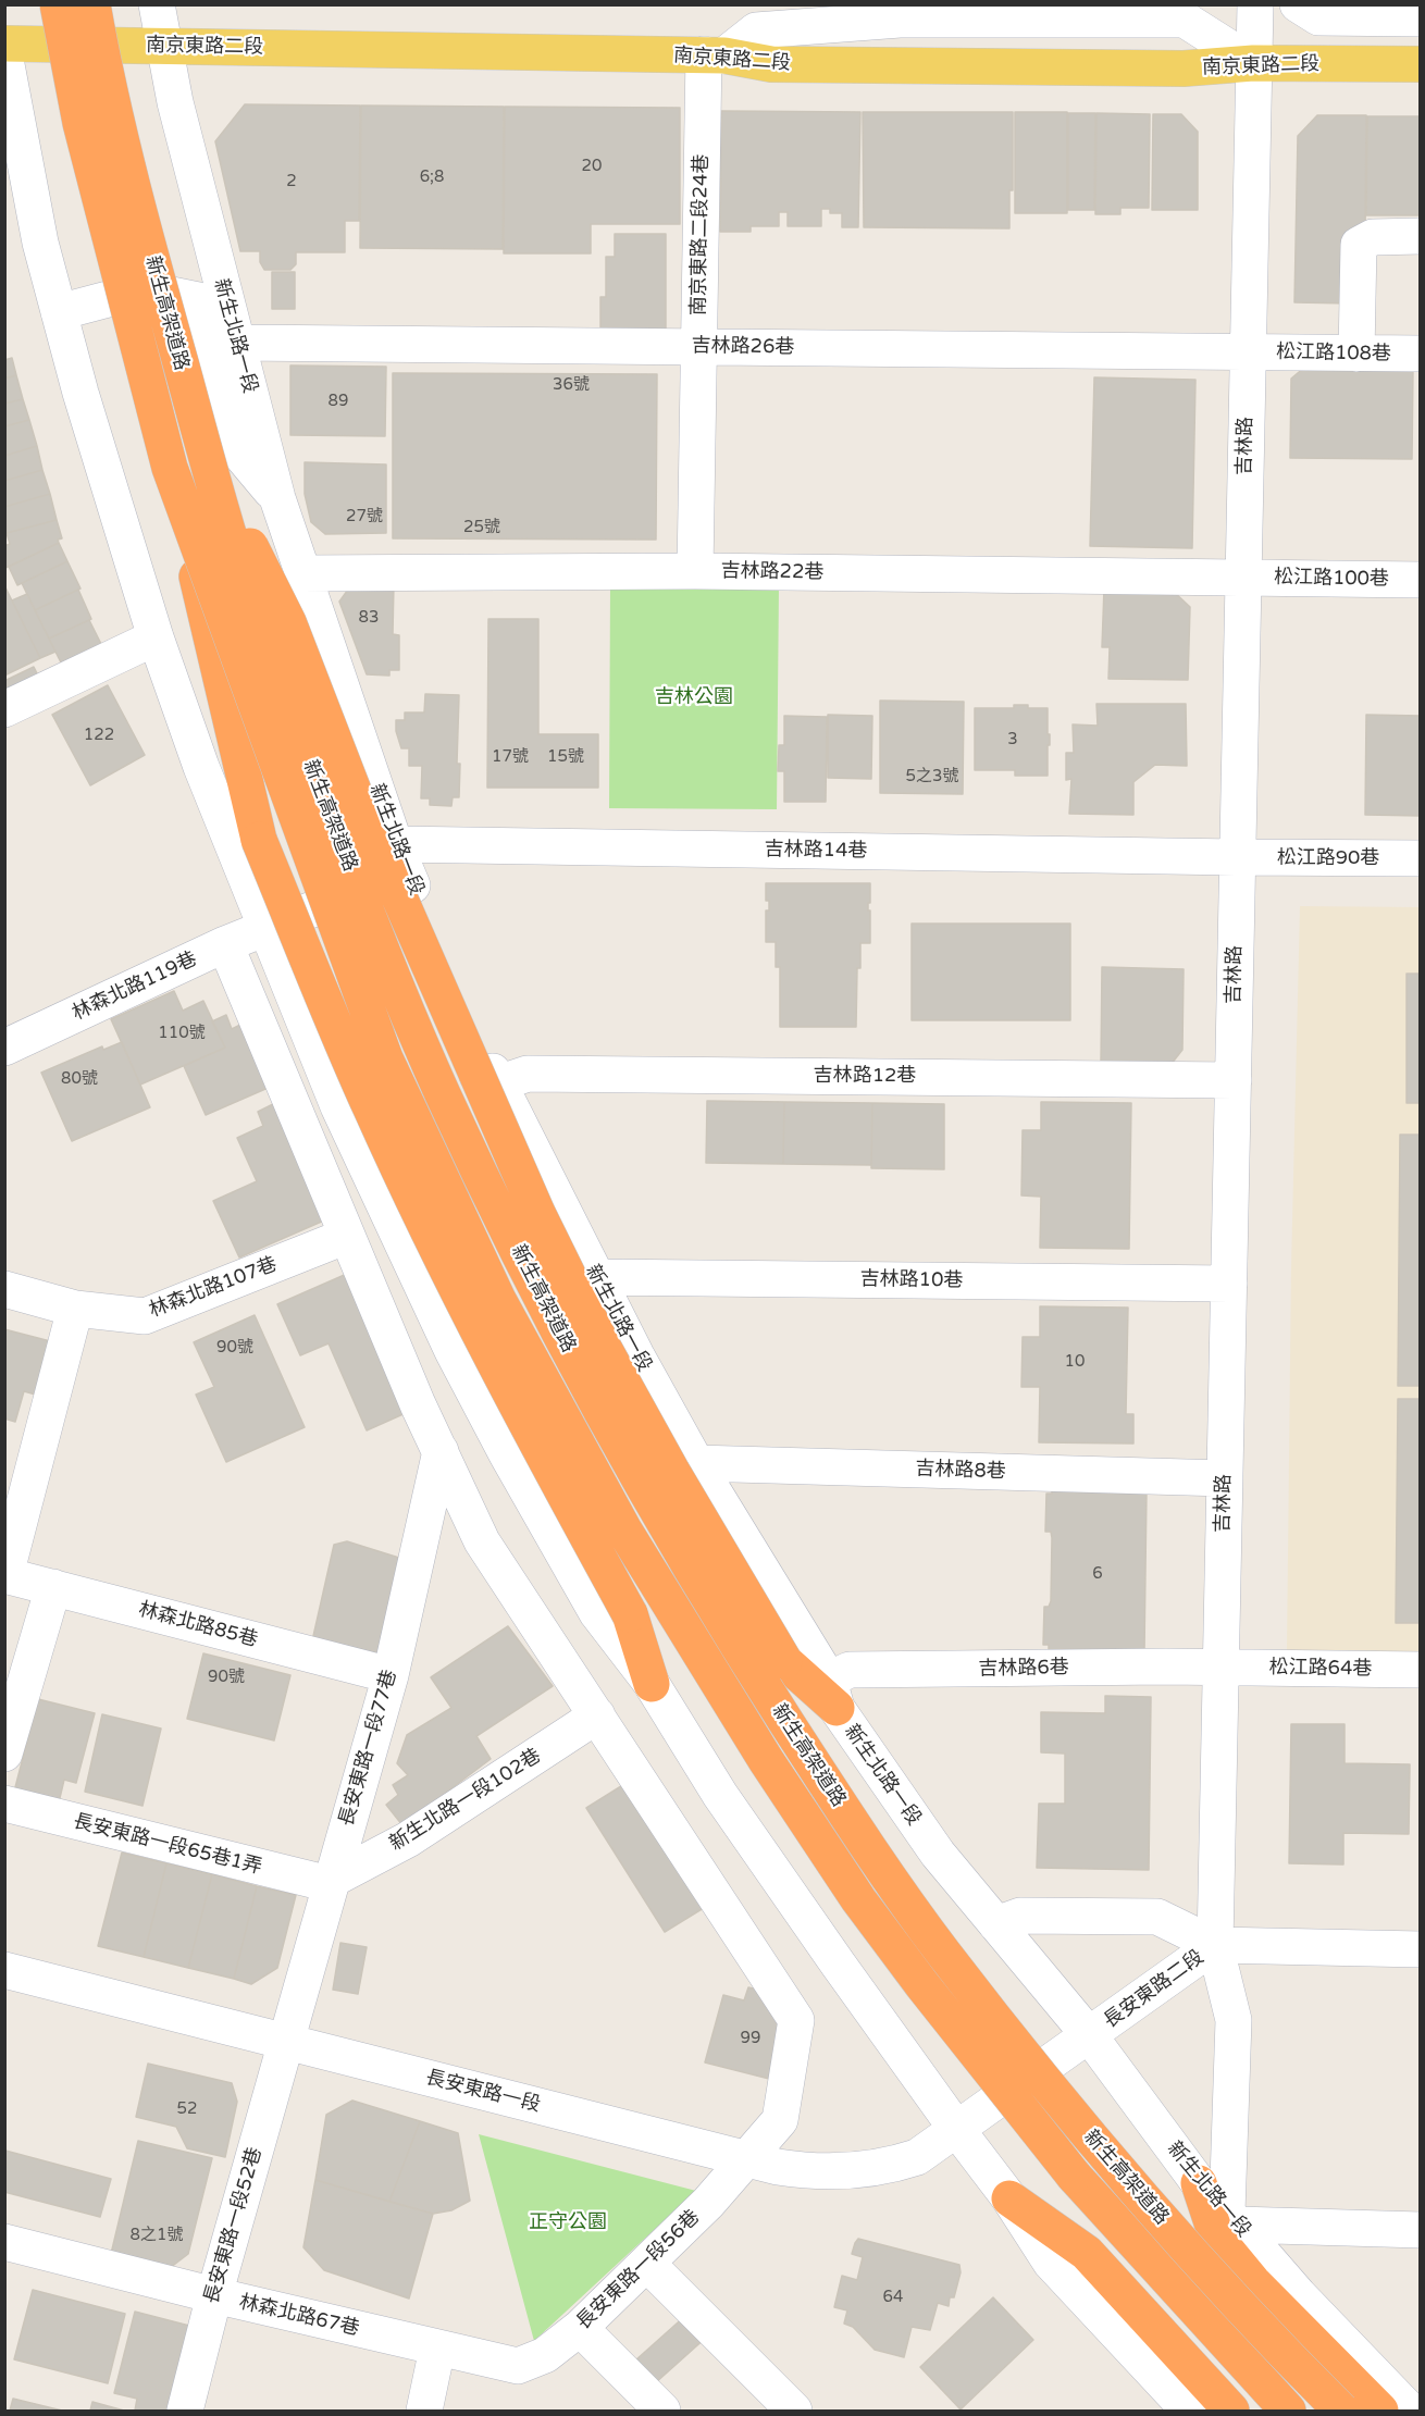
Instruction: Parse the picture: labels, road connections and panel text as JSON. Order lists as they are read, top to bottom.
{
  "streets": {
    "highway": ["新生高架道路"],
    "main road": ["南京東路二段"],
    "street": [
      "南京東路二段24巷",
      "新生北路一段",
      "吉林路26巷",
      "松江路108巷",
      "吉林路",
      "吉林路22巷",
      "松江路100巷",
      "吉林路14巷",
      "松江路90巷",
      "林森北路119巷",
      "吉林路12巷",
      "吉林路10巷",
      "林森北路107巷",
      "吉林路8巷",
      "林森北路85巷",
      "吉林路6巷",
      "松江路64巷",
      "長安東路一段77巷",
      "新生北路一段102巷",
      "長安東路一段65巷1弄",
      "長安東路二段",
      "長安東路一段",
      "長安東路一段52巷",
      "長安東路一段56巷",
      "林森北路67巷"
    ]
  },
  "crossings": [
    ["南京東路二段", "南京東路二段24巷"],
    ["南京東路二段", "新生北路一段"],
    ["南京東路二段", "吉林路"],
    ["南京東路二段24巷", "吉林路26巷"],
    ["南京東路二段24巷", "吉林路22巷"],
    ["新生北路一段", "吉林路26巷"],
    ["新生北路一段", "吉林路"],
    ["新生北路一段", "吉林路22巷"],
    ["新生北路一段", "吉林路14巷"],
    ["新生北路一段", "吉林路12巷"],
    ["新生北路一段", "吉林路10巷"],
    ["新生北路一段", "吉林路8巷"],
    ["新生北路一段", "吉林路6巷"],
    ["新生北路一段", "長安東路二段"],
    ["吉林路26巷", "松江路108巷"],
    ["吉林路26巷", "吉林路"],
    ["松江路108巷", "吉林路"],
    ["吉林路", "吉林路22巷"],
    ["吉林路", "松江路100巷"],
    ["吉林路", "吉林路14巷"],
    ["吉林路", "松江路90巷"],
    ["吉林路", "吉林路12巷"],
    ["吉林路", "吉林路10巷"],
    ["吉林路", "吉林路8巷"],
    ["吉林路", "吉林路6巷"],
    ["吉林路", "松江路64巷"],
    ["吉林路", "長安東路二段"],
    ["吉林路22巷", "松江路100巷"],
    ["吉林路14巷", "松江路90巷"],
    ["林森北路119巷", "長安東路一段56巷"],
    ["林森北路107巷", "長安東路一段56巷"],
    ["林森北路85巷", "長安東路一段77巷"],
    ["吉林路6巷", "松江路64巷"],
    ["長安東路一段77巷", "新生北路一段102巷"],
    ["長安東路一段77巷", "長安東路一段65巷1弄"],
    ["長安東路一段77巷", "長安東路一段"],
    ["長安東路一段77巷", "長安東路一段52巷"],
    ["長安東路一段77巷", "長安東路一段56巷"],
    ["新生北路一段102巷", "長安東路一段65巷1弄"],
    ["新生北路一段102巷", "長安東路一段56巷"],
    ["長安東路二段", "長安東路一段"],
    ["長安東路一段", "長安東路一段52巷"],
    ["長安東路一段", "長安東路一段56巷"],
    ["長安東路一段52巷", "林森北路67巷"],
    ["長安東路一段56巷", "林森北路67巷"]
  ],
  "parks": ["吉林公園", "正守公園"],
  "house_numbers": [
    "20",
    "6;8",
    "2",
    "36號",
    "89",
    "27號",
    "25號",
    "83",
    "122",
    "3",
    "17號",
    "15號",
    "5之3號",
    "110號",
    "80號",
    "90號",
    "10",
    "6",
    "90號",
    "99",
    "52",
    "8之1號",
    "64"
  ]
}
